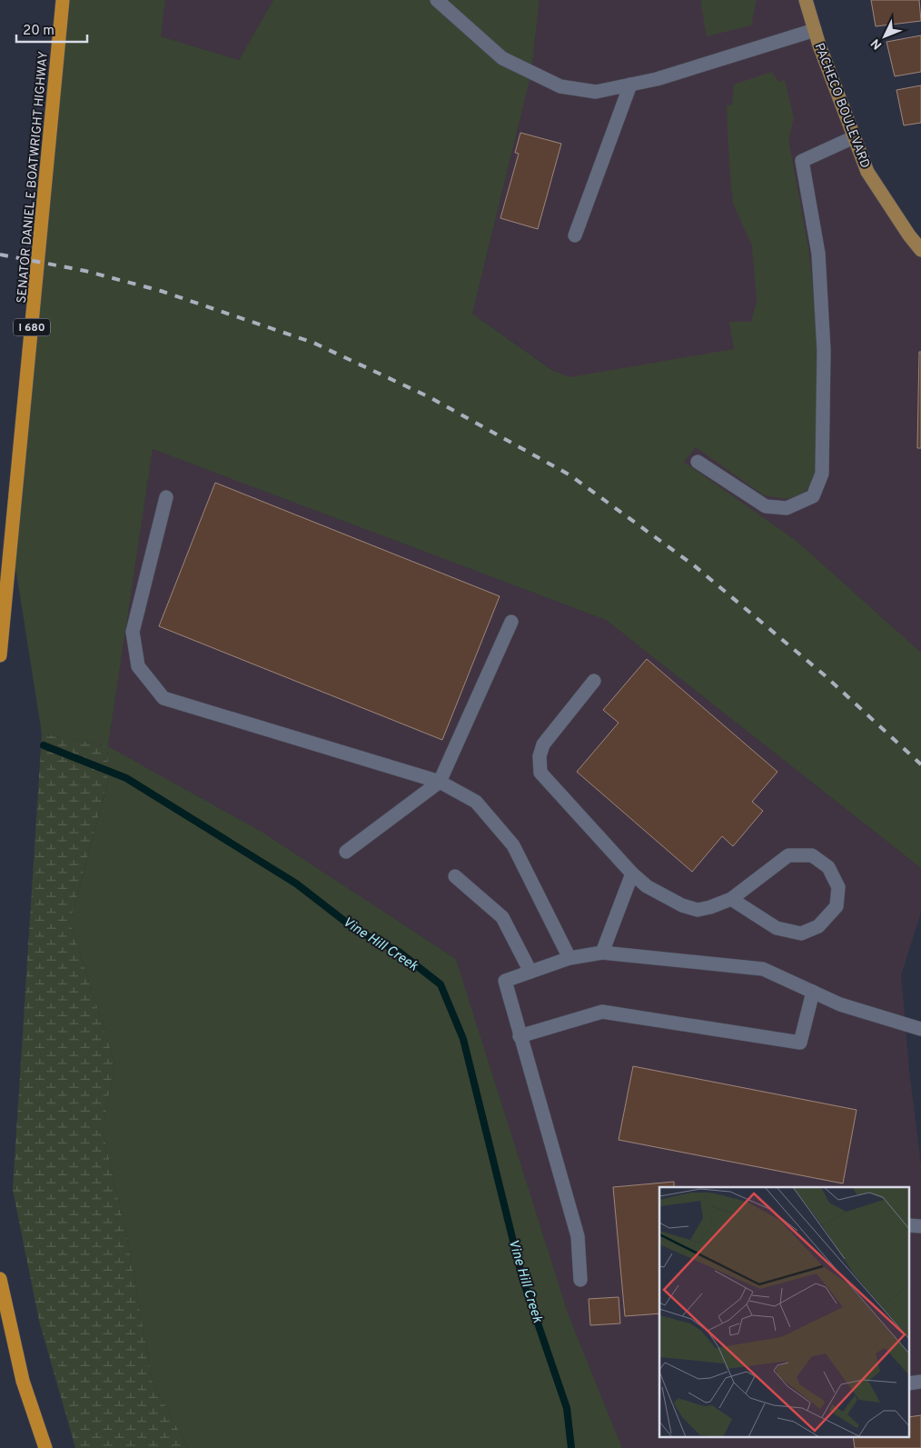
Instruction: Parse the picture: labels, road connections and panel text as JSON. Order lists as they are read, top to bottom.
{
  "streets": {
    "highway": ["SENATOR DANIEL E BOATWRIGHT HIGHWAY", "I 680"],
    "main road": ["PACHECO BOULEVARD"]
  },
  "water": ["Vine Hill Creek"],
  "scale_bar": "20 m",
  "north": "bottom left"
}
